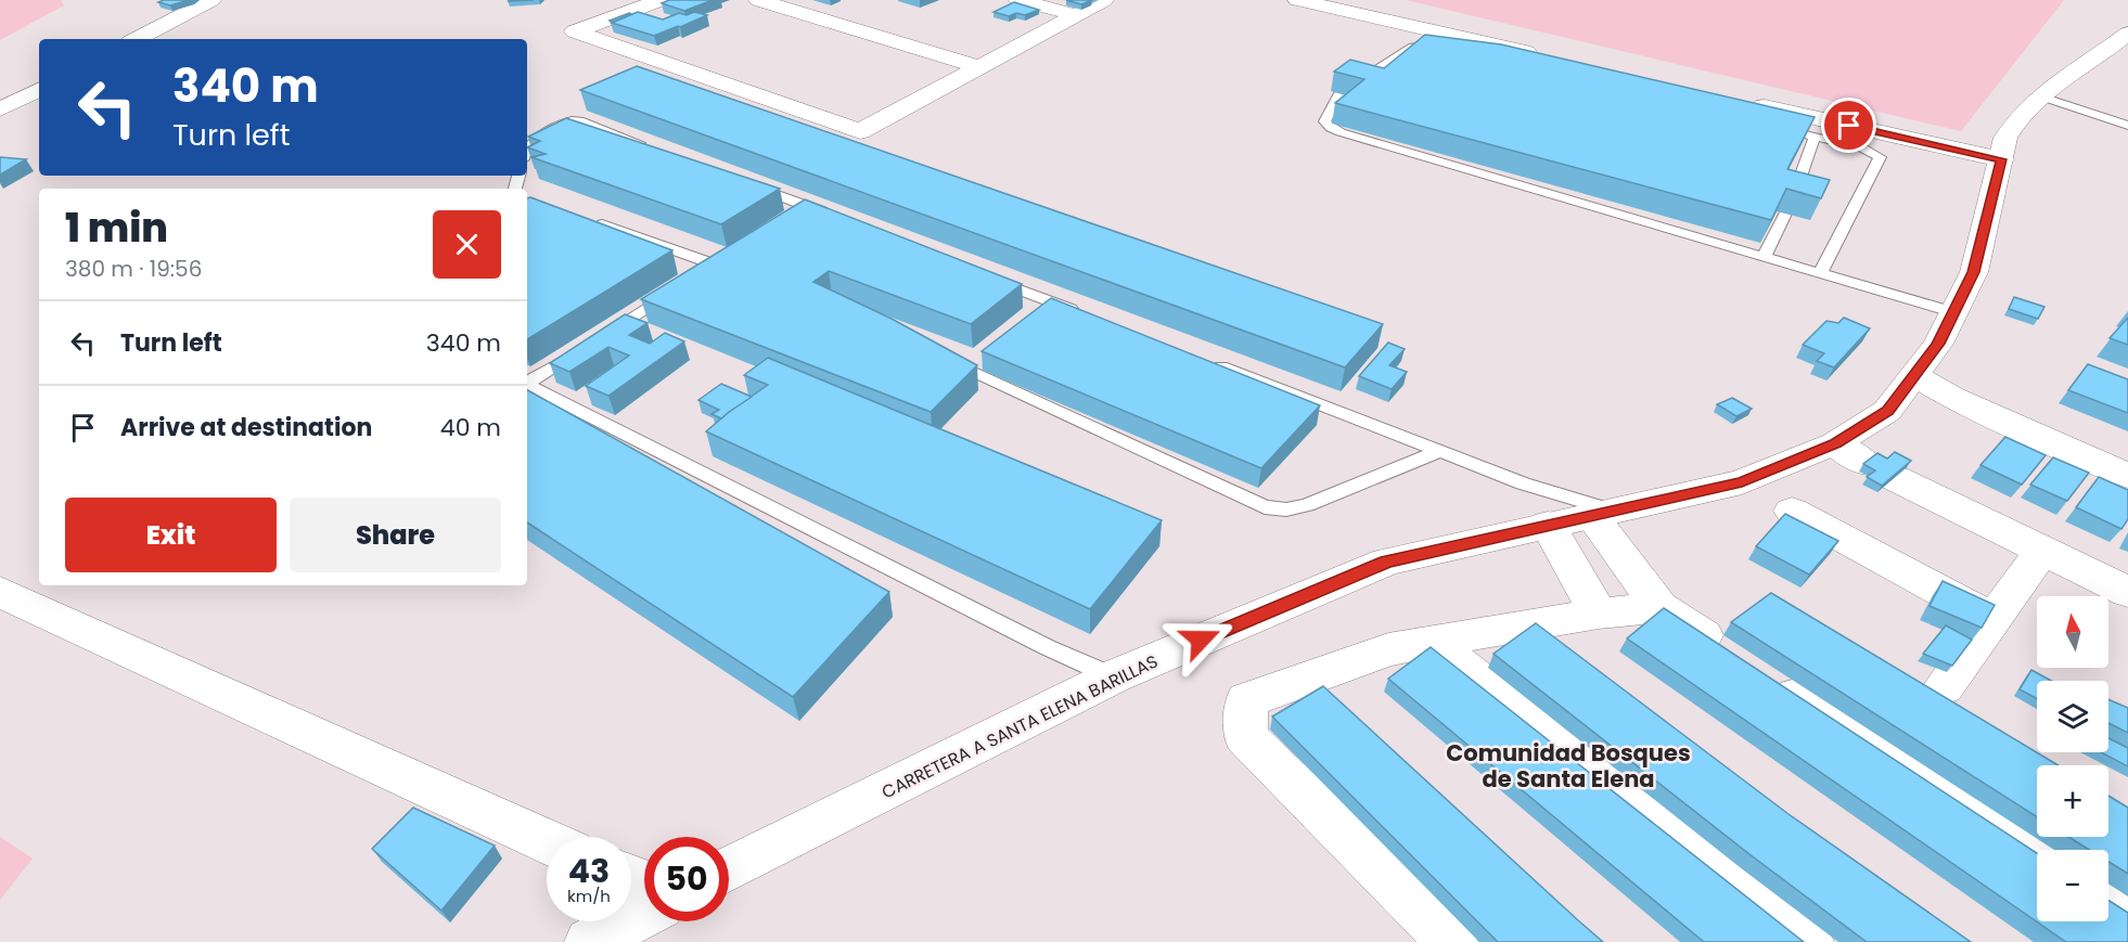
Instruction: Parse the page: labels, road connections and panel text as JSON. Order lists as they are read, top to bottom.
{
  "streets": {
    "street": ["CARRETERA A SANTA ELENA BARILLAS"]
  },
  "districts": ["Comunidad Bosques de Santa Elena"],
  "north": "top",
  "page": {
    "turn": ["340 m", "Turn left"],
    "heading": ["1 min", "380 m · 19:56"],
    "list": [
      {
        "name": "Turn left",
        "value": "340 m"
      },
      {
        "name": "Arrive at destination",
        "value": "40 m"
      }
    ],
    "buttons": ["Exit", "Share"],
    "map_buttons": ["+", "−"],
    "speed": "43 km/h",
    "limit": "50"
  }
}
